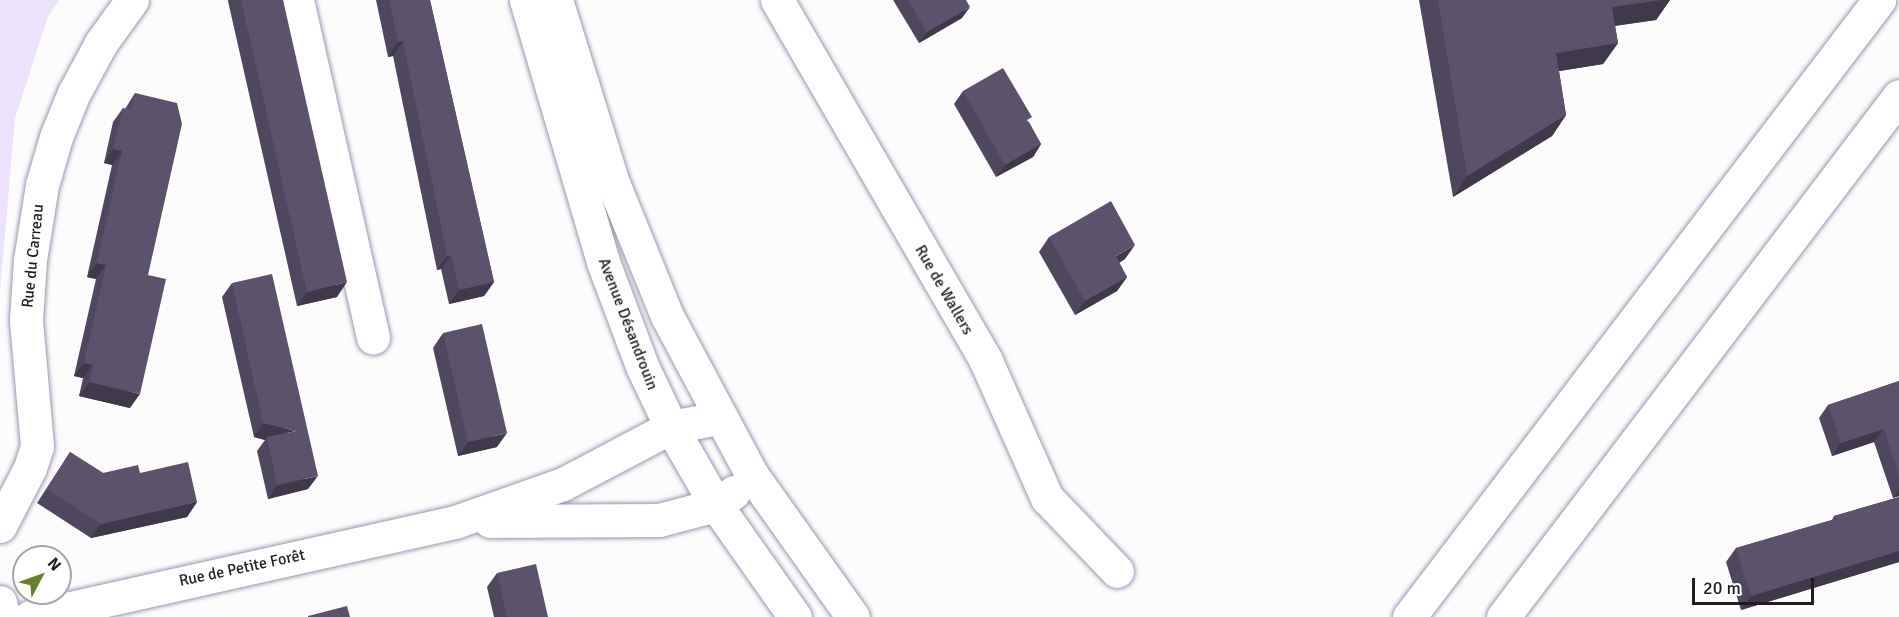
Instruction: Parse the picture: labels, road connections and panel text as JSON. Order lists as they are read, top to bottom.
{
  "streets": {
    "main road": [
      "Rue du Carreau",
      "Rue de Wallers",
      "Avenue Désandrouin",
      "Rue de Petite Forêt"
    ]
  },
  "crossings": [
    ["Avenue Désandrouin", "Rue de Petite Forêt"]
  ],
  "scale_bar": "20 m",
  "north": "top right"
}
